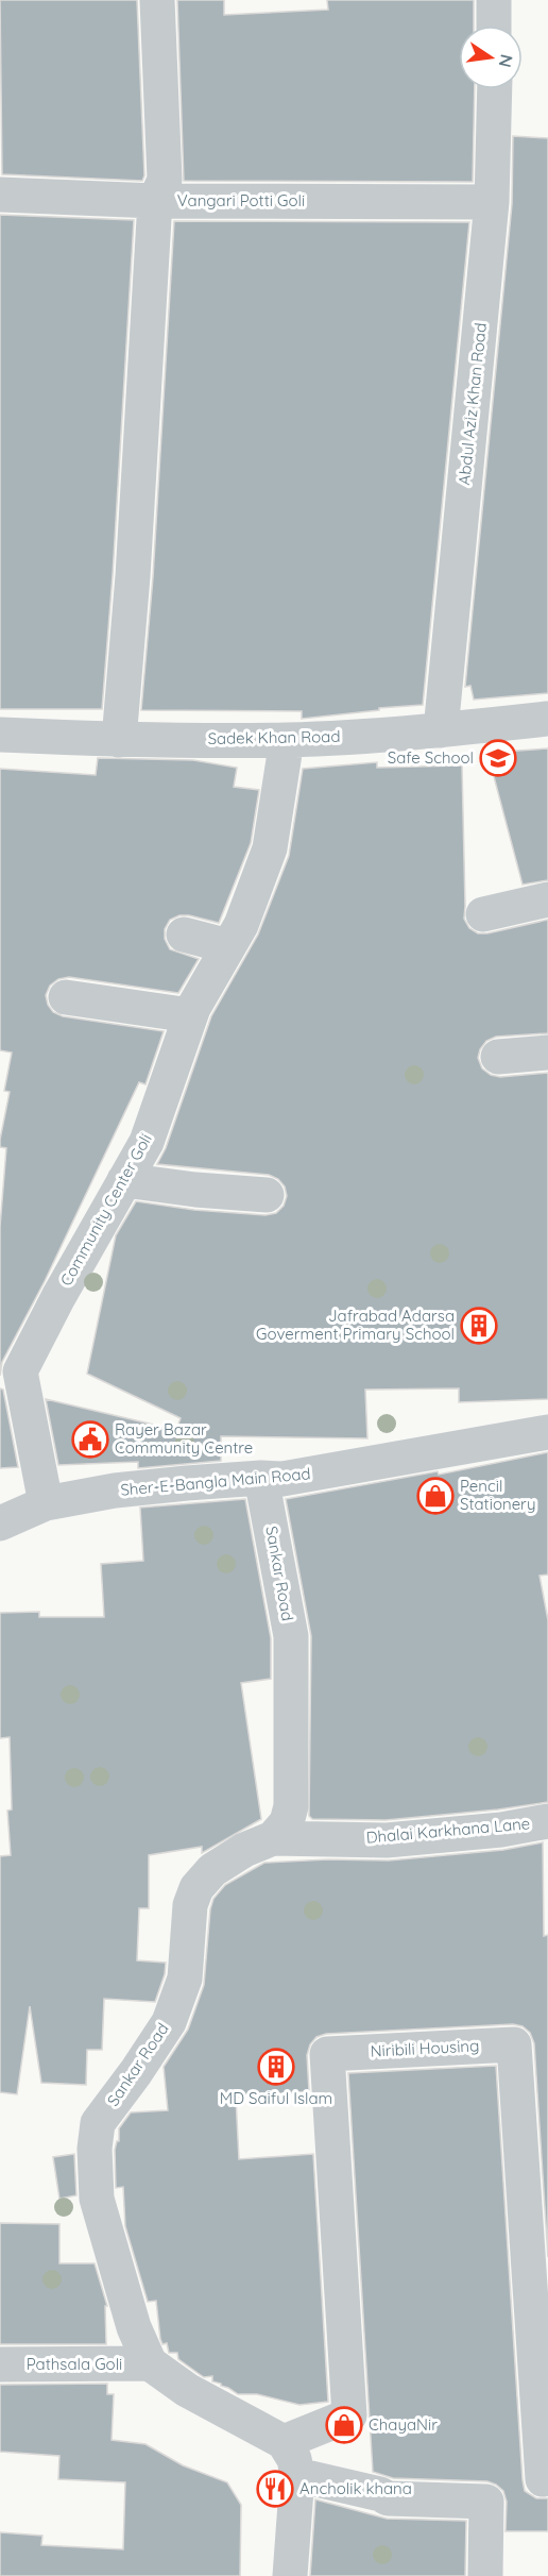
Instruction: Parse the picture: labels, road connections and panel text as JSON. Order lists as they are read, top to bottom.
{
  "streets": {
    "street": [
      "Vangari Potti Goli",
      "Abdul Aziz Khan Road",
      "Sadek Khan Road",
      "Community Center Goli",
      "Sher-E-Bangla Main Road",
      "Sankar Road",
      "Dhalai Karkhana Lane",
      "Niribili Housing",
      "Pathsala Goli"
    ]
  },
  "crossings": [
    ["Vangari Potti Goli", "Abdul Aziz Khan Road"],
    ["Abdul Aziz Khan Road", "Sadek Khan Road"],
    ["Sadek Khan Road", "Community Center Goli"],
    ["Community Center Goli", "Sher-E-Bangla Main Road"],
    ["Sher-E-Bangla Main Road", "Sankar Road"],
    ["Sankar Road", "Dhalai Karkhana Lane"],
    ["Sankar Road", "Pathsala Goli"]
  ],
  "places": {
    "school or university": ["Safe School"],
    "building": ["Jafrabad Adarsa Goverment Primary School", "MD Saiful Islam"],
    "public building": ["Rayer Bazar Community Centre"],
    "shop": ["Pencil Stationery", "ChayaNir"],
    "restaurant": ["Ancholik khana"]
  },
  "north": "right"
}
